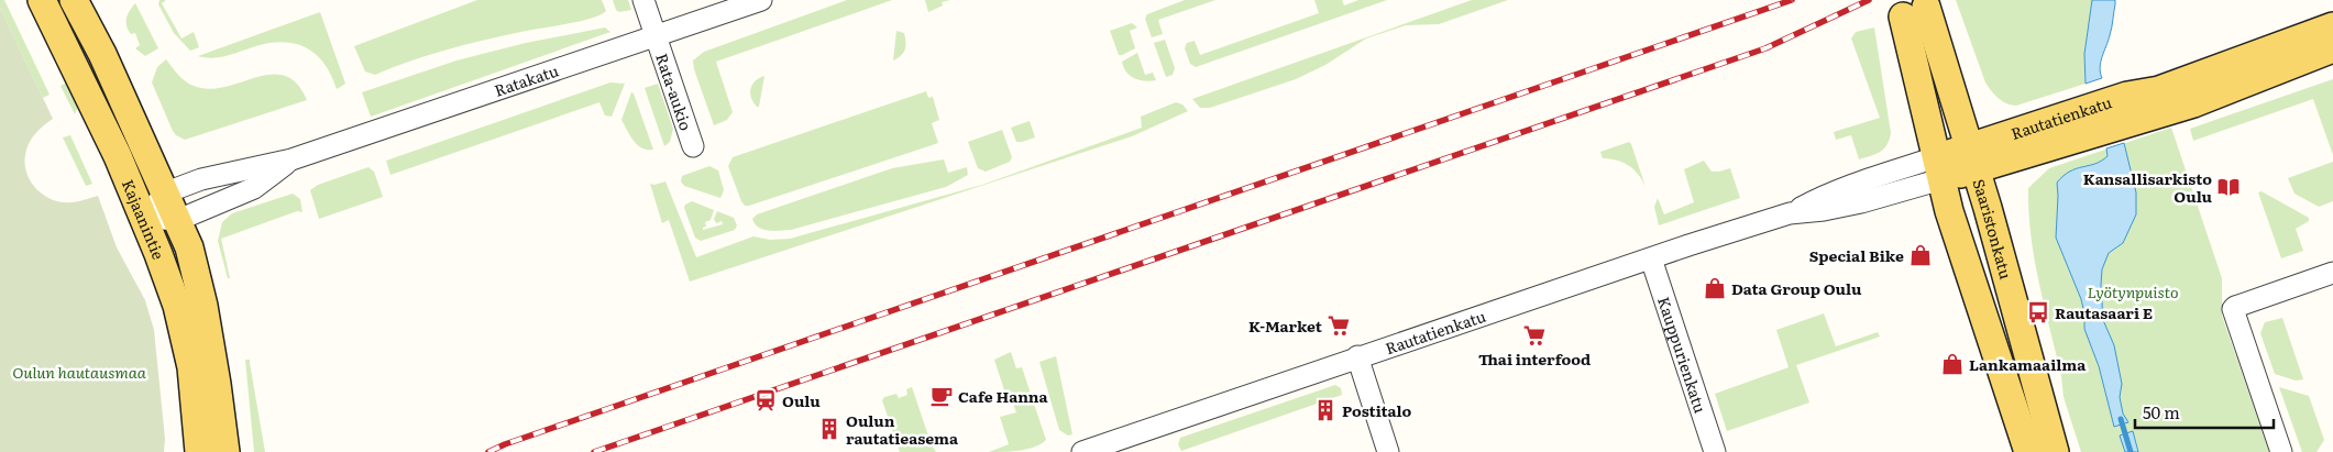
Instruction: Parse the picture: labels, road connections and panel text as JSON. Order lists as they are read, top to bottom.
{
  "streets": {
    "main road": ["Rautatienkatu", "Kajaanintie", "Saaristonkatu"],
    "street": ["Ratakatu", "Rata-aukio", "Kauppurienkatu"]
  },
  "crossings": [
    ["Ratakatu", "Rata-aukio"],
    ["Ratakatu", "Kajaanintie"],
    ["Rautatienkatu", "Saaristonkatu"],
    ["Rautatienkatu", "Kauppurienkatu"]
  ],
  "parks": ["Lyötynpuisto", "Oulun hautausmaa"],
  "places": {
    "library": ["Kansallisarkisto Oulu"],
    "shop": ["Special Bike", "Data Group Oulu", "Lankamaailma"],
    "bus stop": ["Rautasaari E"],
    "supermarket": ["K-Market", "Thai interfood"],
    "cafe": ["Cafe Hanna"],
    "station": ["Oulu"],
    "building": ["Postitalo", "Oulun rautatieasema"]
  },
  "scale_bar": "50 m"
}
